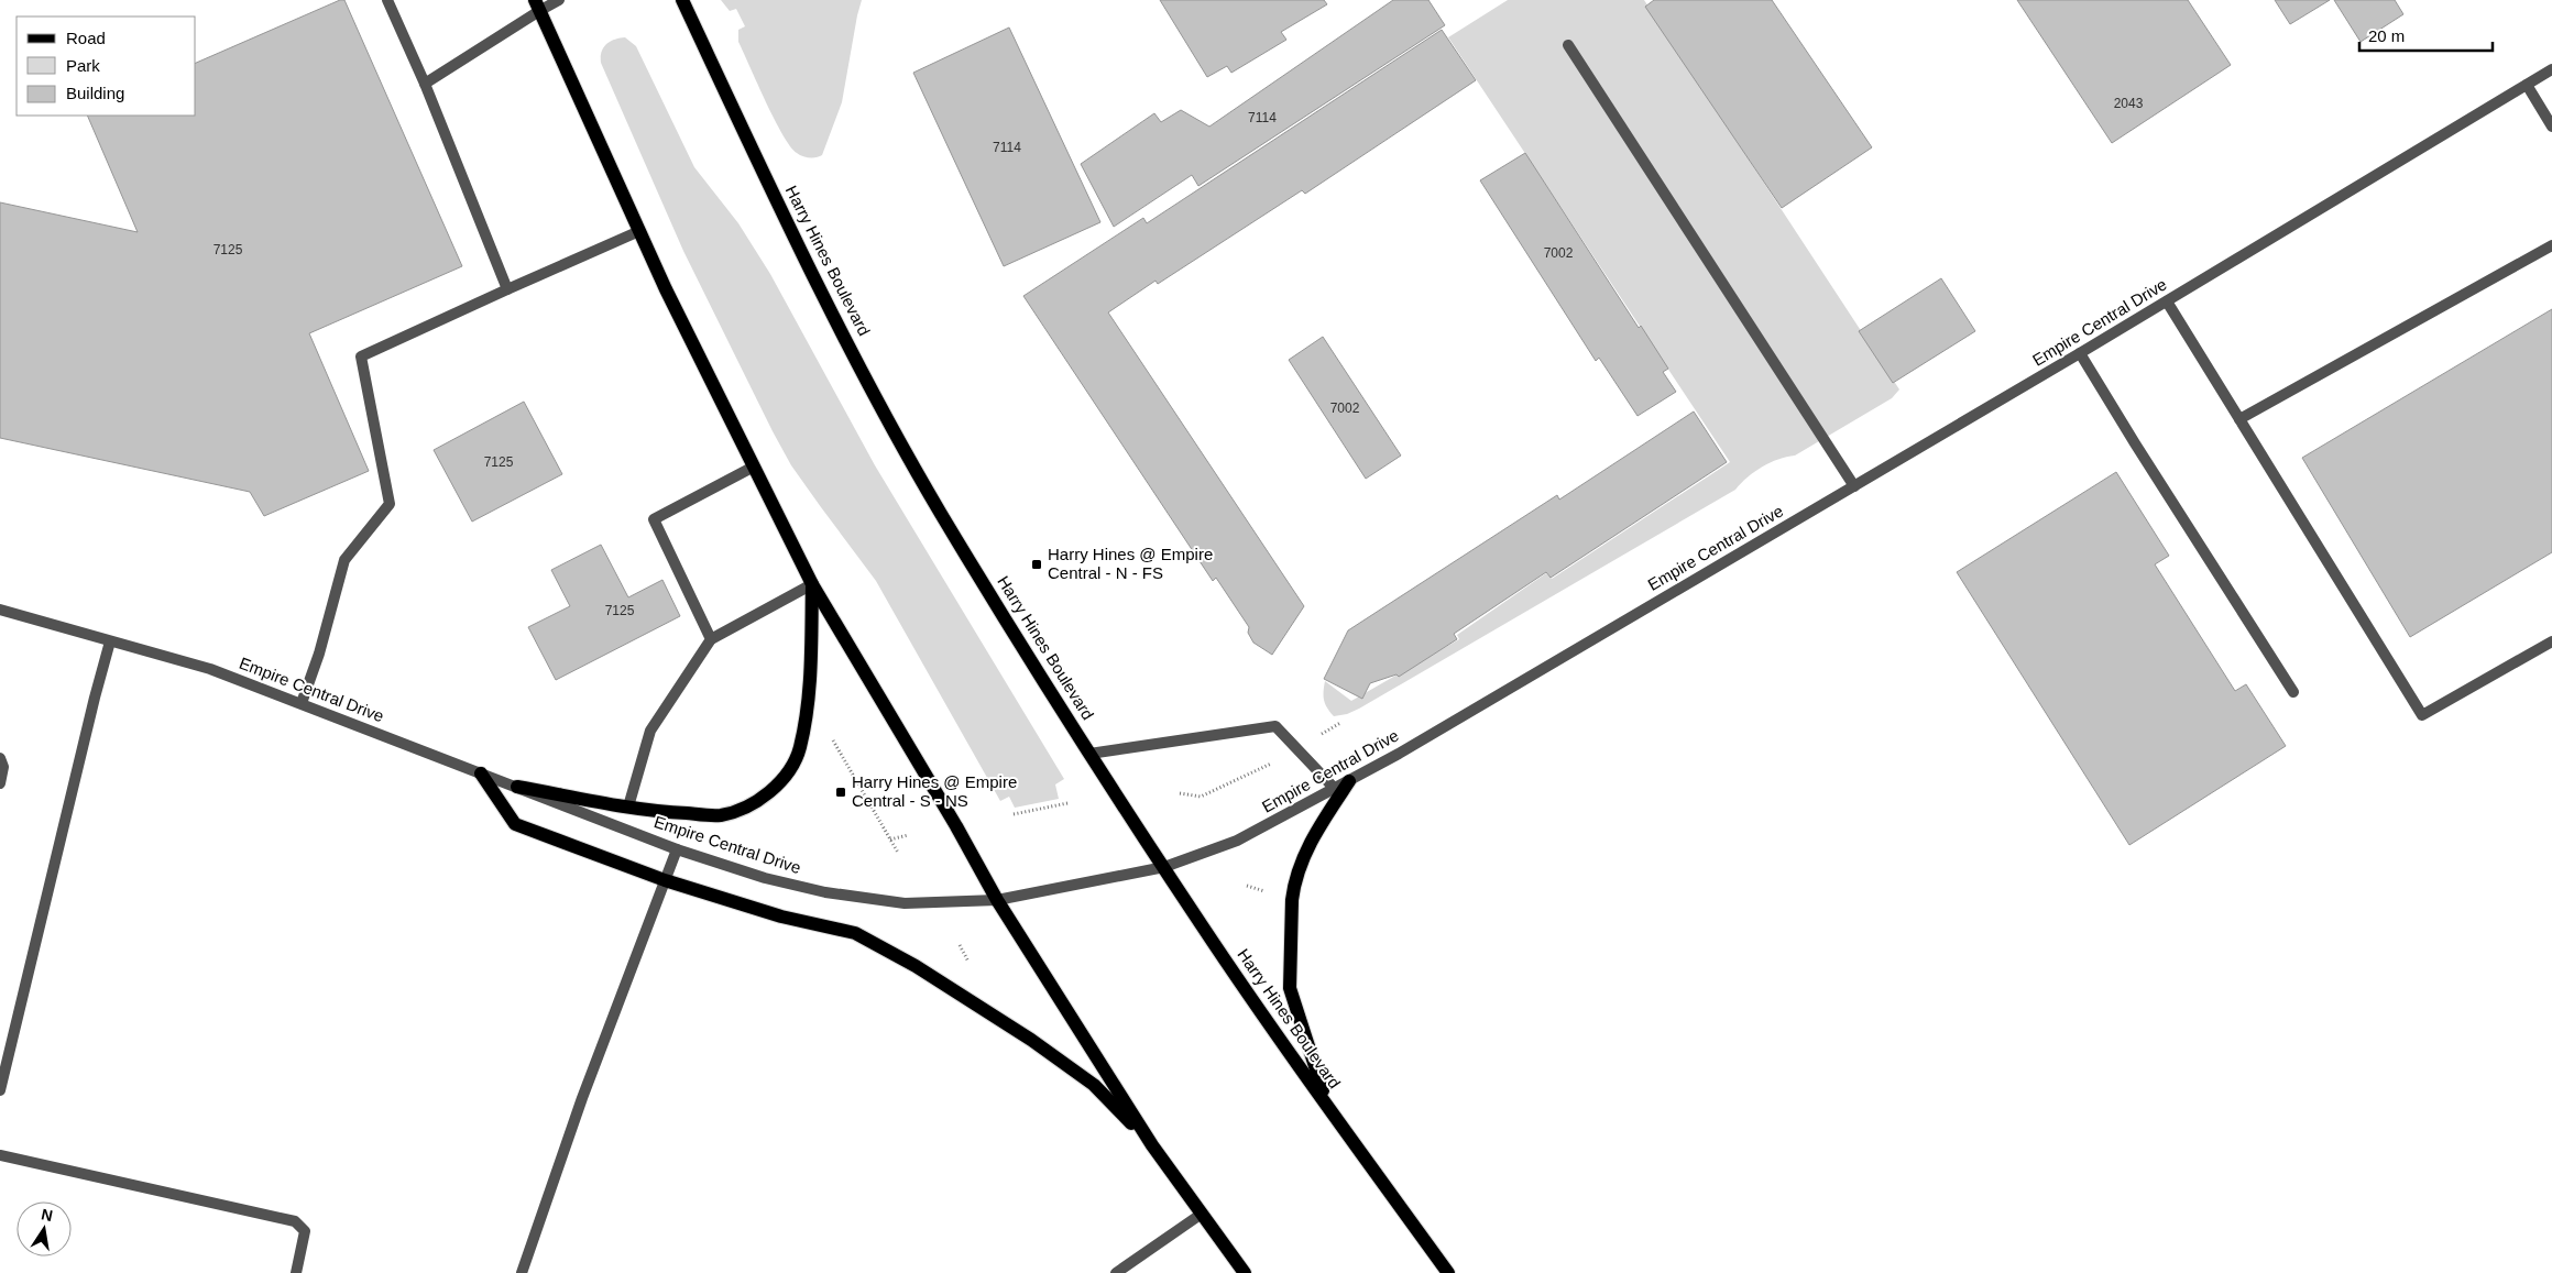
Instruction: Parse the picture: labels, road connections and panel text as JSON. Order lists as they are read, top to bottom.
{
  "streets": {
    "main road": ["Harry Hines Boulevard"],
    "street": ["Empire Central Drive"]
  },
  "crossings": [
    ["Harry Hines Boulevard", "Empire Central Drive"]
  ],
  "places": {
    "transit": ["Harry Hines @ Empire Central - N - FS", "Harry Hines @ Empire Central - S - NS"]
  },
  "house_numbers": [
    "2043",
    "7114",
    "7114",
    "7125",
    "7002",
    "7002",
    "7125",
    "7125"
  ],
  "legend": ["Road", "Park", "Building"],
  "scale_bar": "20 m",
  "north": "top"
}
